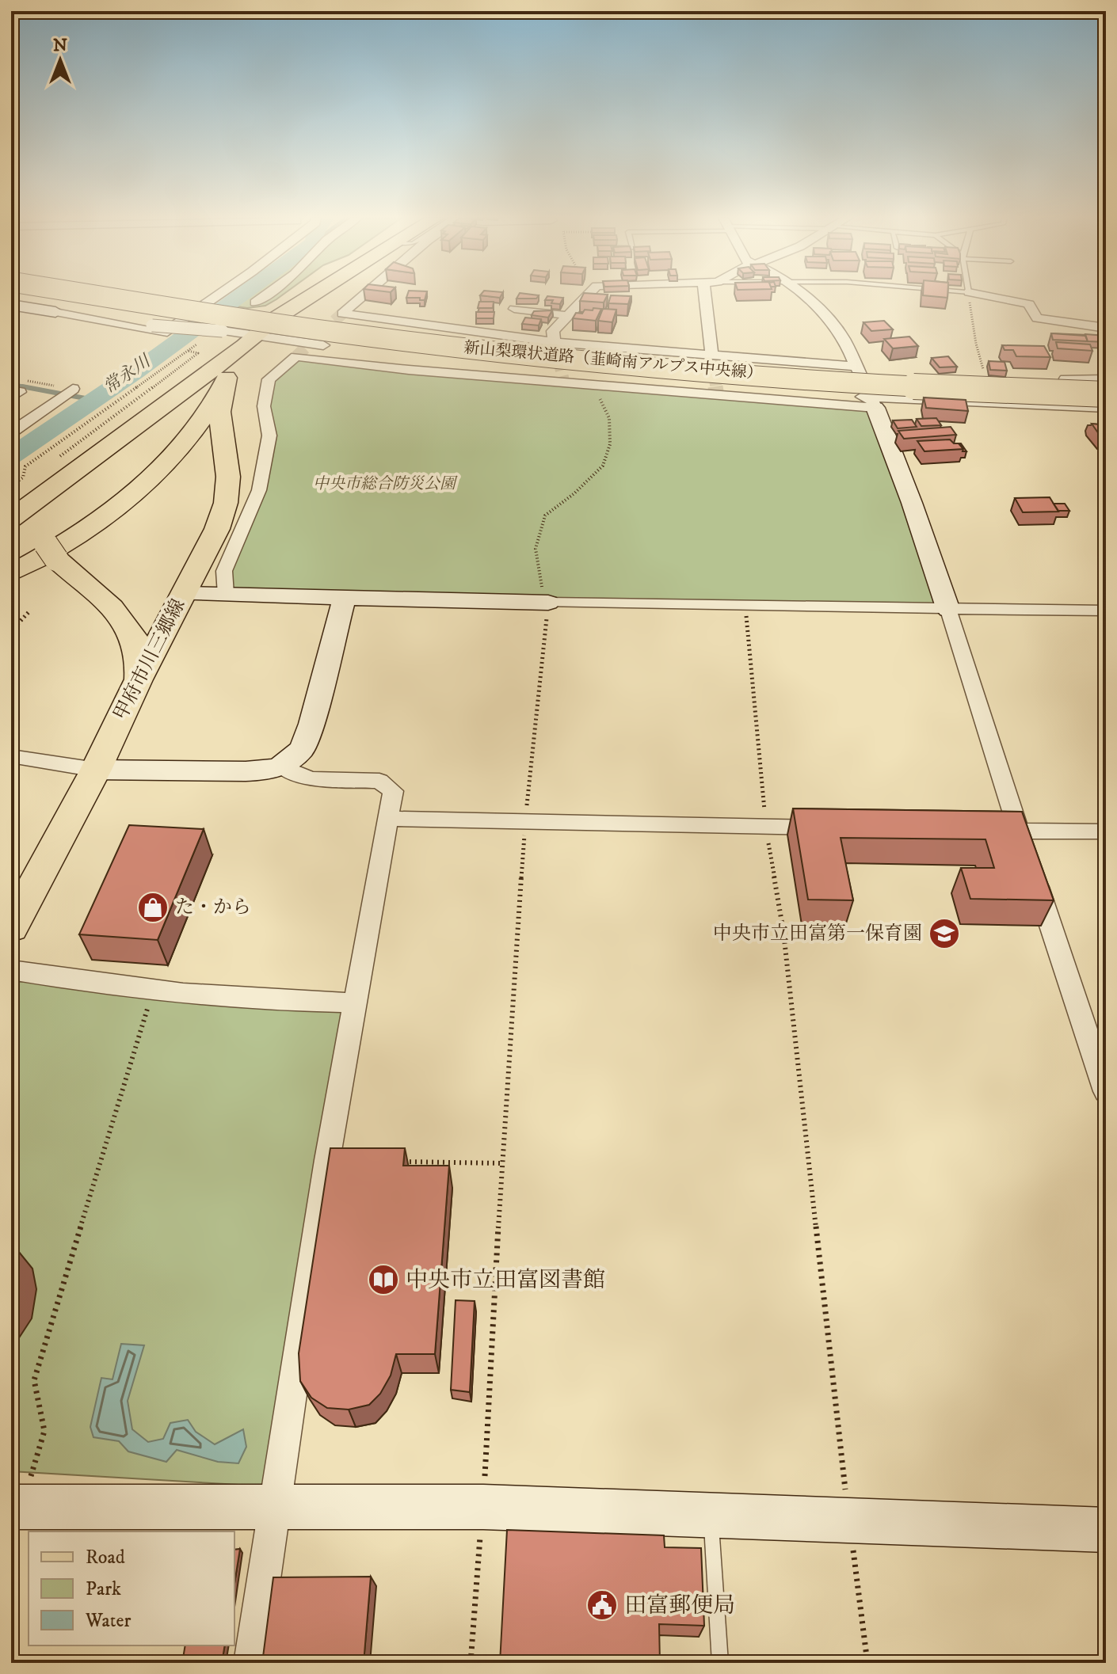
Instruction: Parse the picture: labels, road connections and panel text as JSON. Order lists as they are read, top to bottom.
{
  "streets": {
    "highway": ["新山梨環状道路（韮崎南アルプス中央線）"],
    "main road": ["甲府市川三郷線"]
  },
  "water": ["常永川"],
  "parks": ["中央市総合防災公園"],
  "places": {
    "shop": ["た・から"],
    "school or university": ["中央市立田富第一保育園"],
    "library": ["中央市立田富図書館"],
    "public building": ["田富郵便局"]
  },
  "legend": ["Road", "Park", "Water"],
  "north": "top"
}
